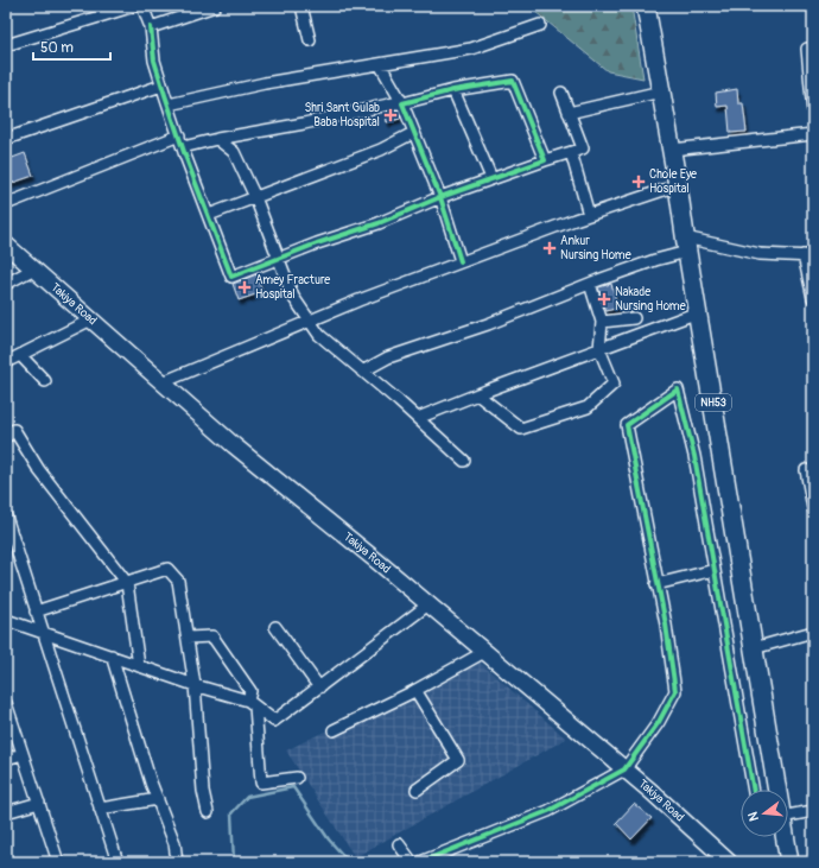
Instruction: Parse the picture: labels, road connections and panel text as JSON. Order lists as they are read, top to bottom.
{
  "streets": {
    "highway": ["NH53"],
    "main road": ["Takiya Road"]
  },
  "places": {
    "health": [
      "Shri Sant Gulab Baba Hospital",
      "Chole Eye Hospital",
      "Ankur Nursing Home",
      "Amey Fracture Hospital",
      "Nakade Nursing Home"
    ]
  },
  "scale_bar": "50 m",
  "north": "left"
}
